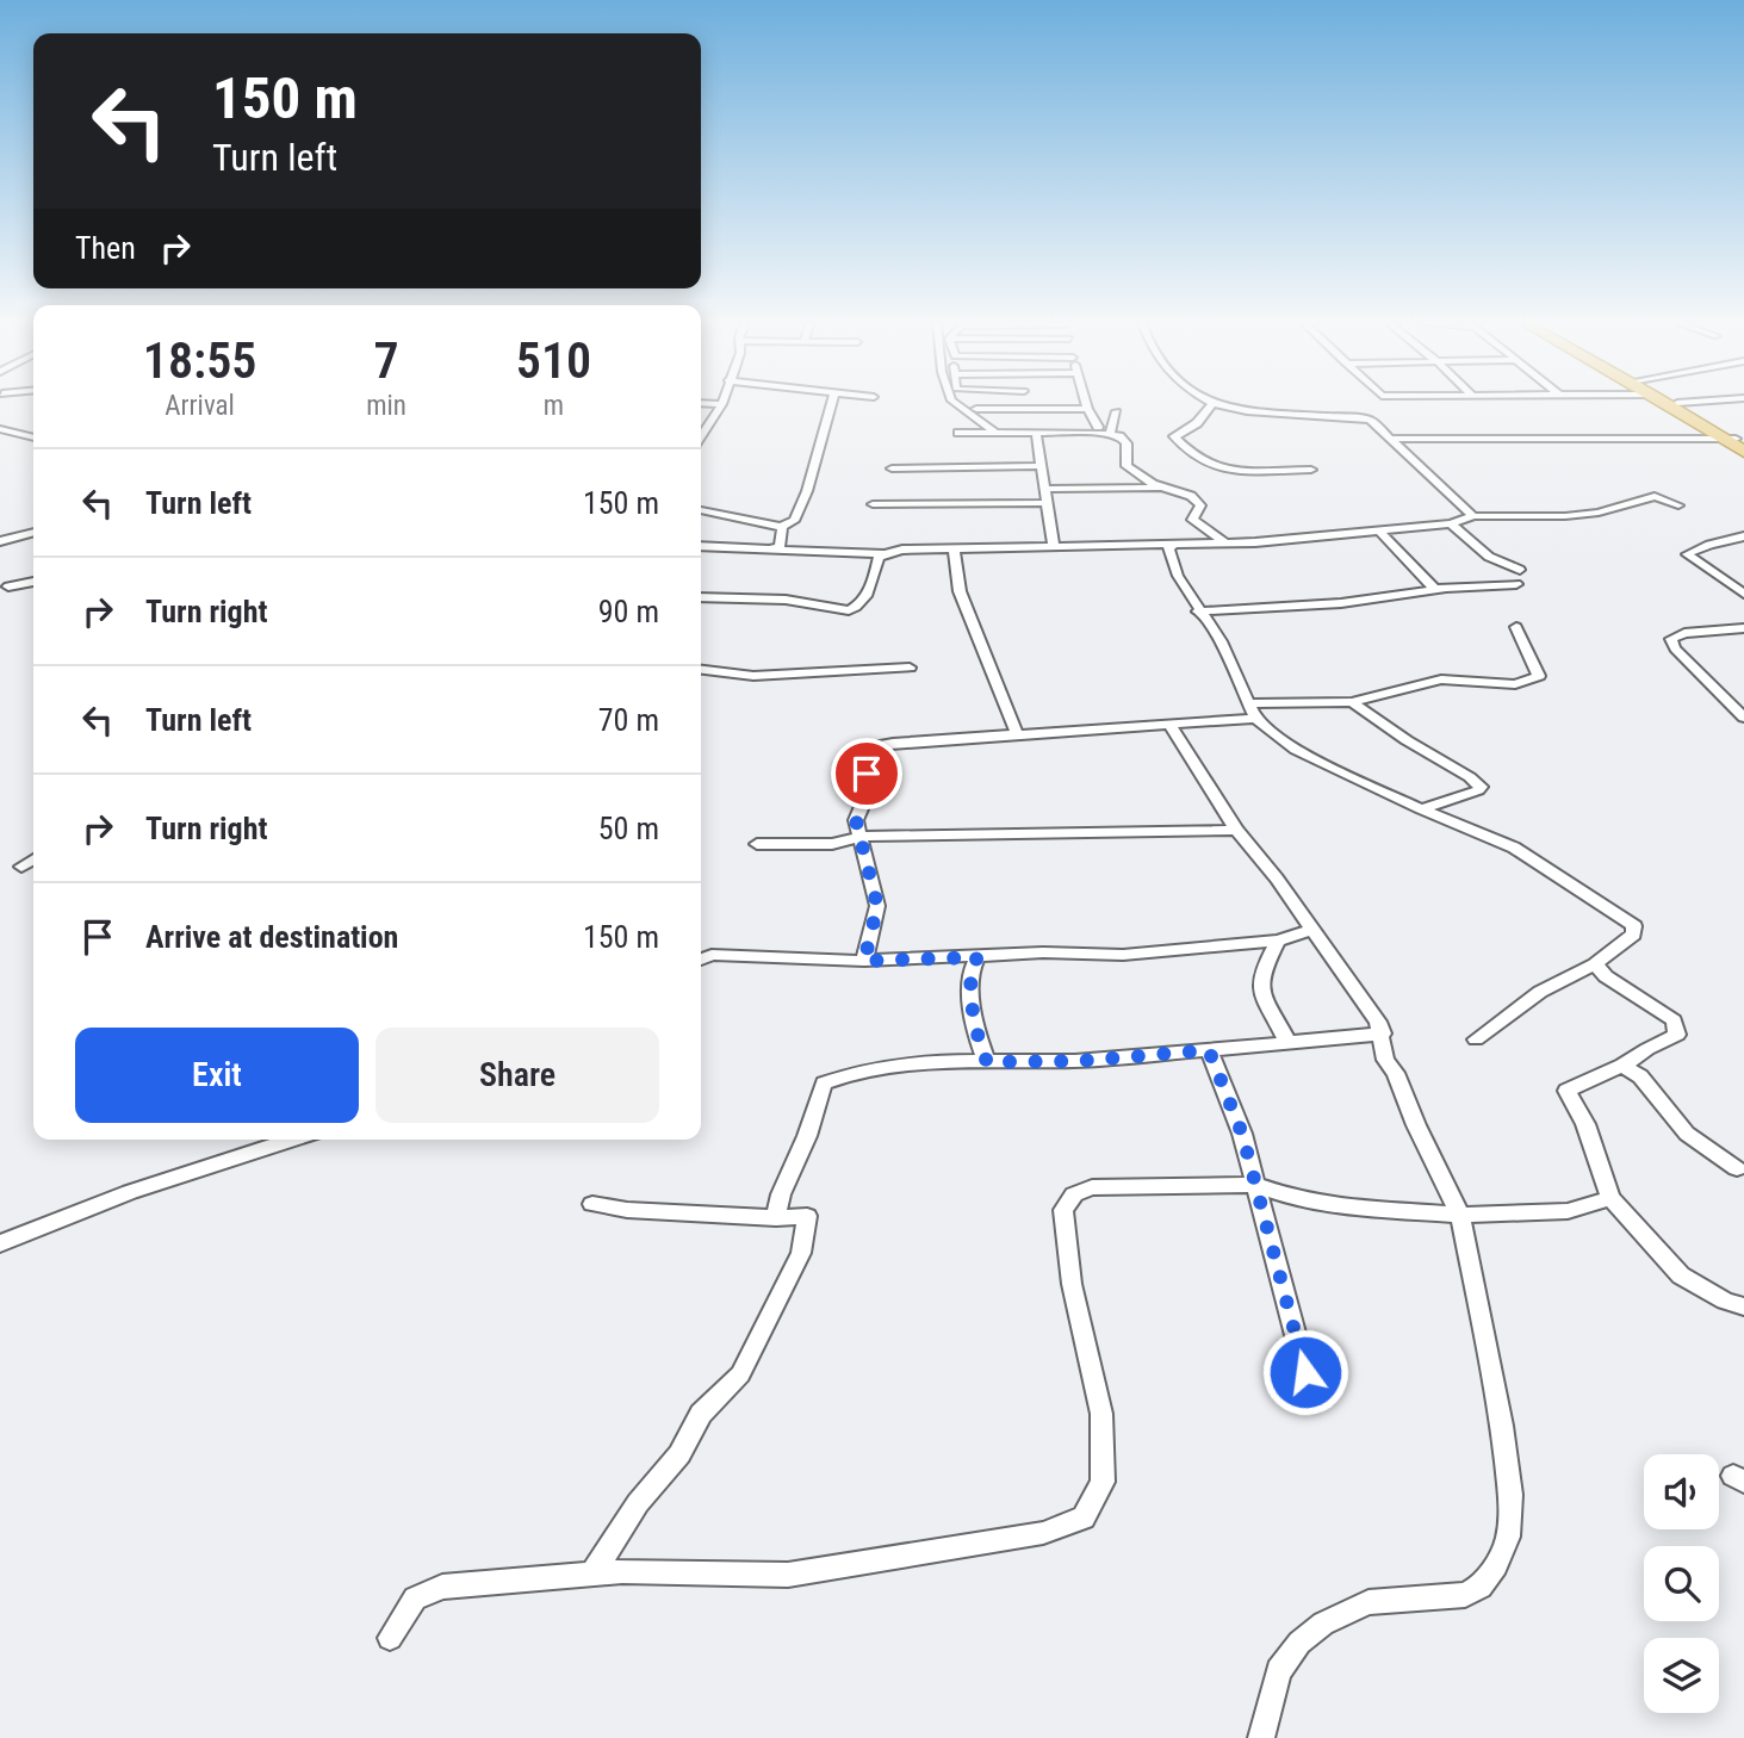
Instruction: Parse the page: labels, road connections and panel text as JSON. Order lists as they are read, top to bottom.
{
  "page": {
    "turn": ["150 m", "Turn left"],
    "then": "Then",
    "eta": [
      "18:55",
      "Arrival",
      "7",
      "min",
      "510",
      "m"
    ],
    "list": [
      {
        "name": "Turn left",
        "value": "150 m"
      },
      {
        "name": "Turn right",
        "value": "90 m"
      },
      {
        "name": "Turn left",
        "value": "70 m"
      },
      {
        "name": "Turn right",
        "value": "50 m"
      },
      {
        "name": "Arrive at destination",
        "value": "150 m"
      }
    ],
    "buttons": ["Exit", "Share"]
  }
}
